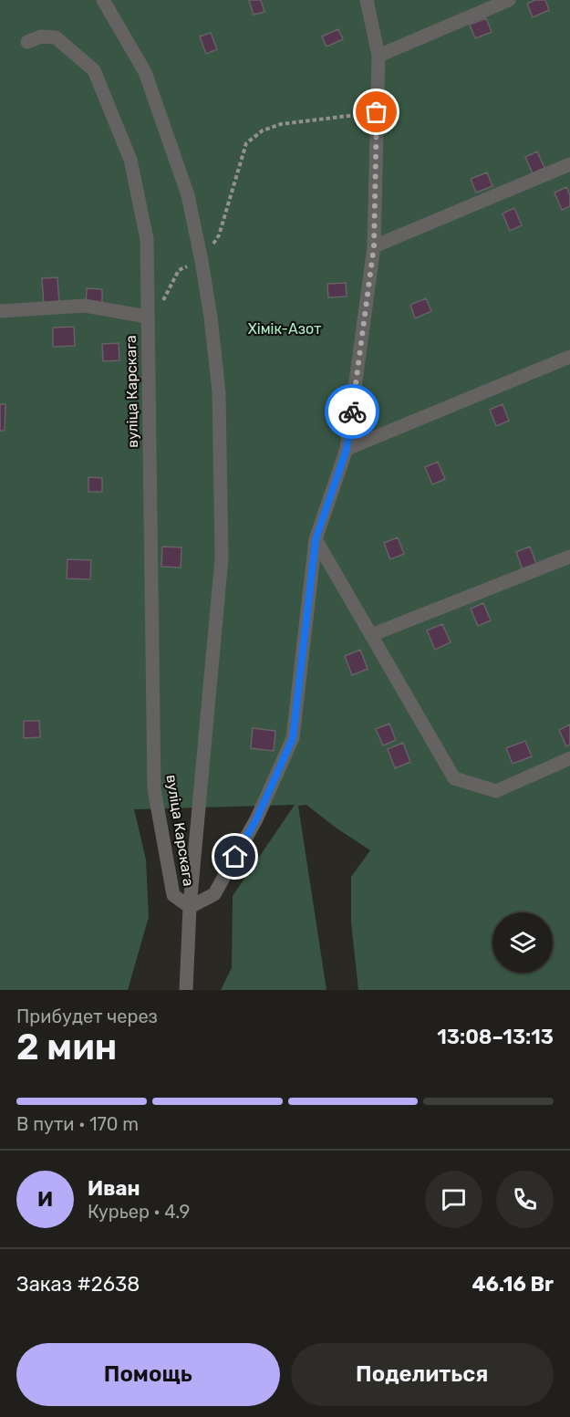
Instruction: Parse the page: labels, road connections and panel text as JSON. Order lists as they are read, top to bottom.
{
  "streets": {
    "street": ["вуліца Карскага"]
  },
  "parks": ["Хімік-Азот"],
  "page": {
    "heading": ["2 мин", "Прибудет через", "13:08–13:13"],
    "panel": [
      "Иван",
      "Курьер · 4.9",
      "Заказ #2638",
      "46.16 Br"
    ],
    "bar": "В пути · 170 m",
    "round": "И",
    "buttons": ["Помощь", "Поделиться"]
  }
}
